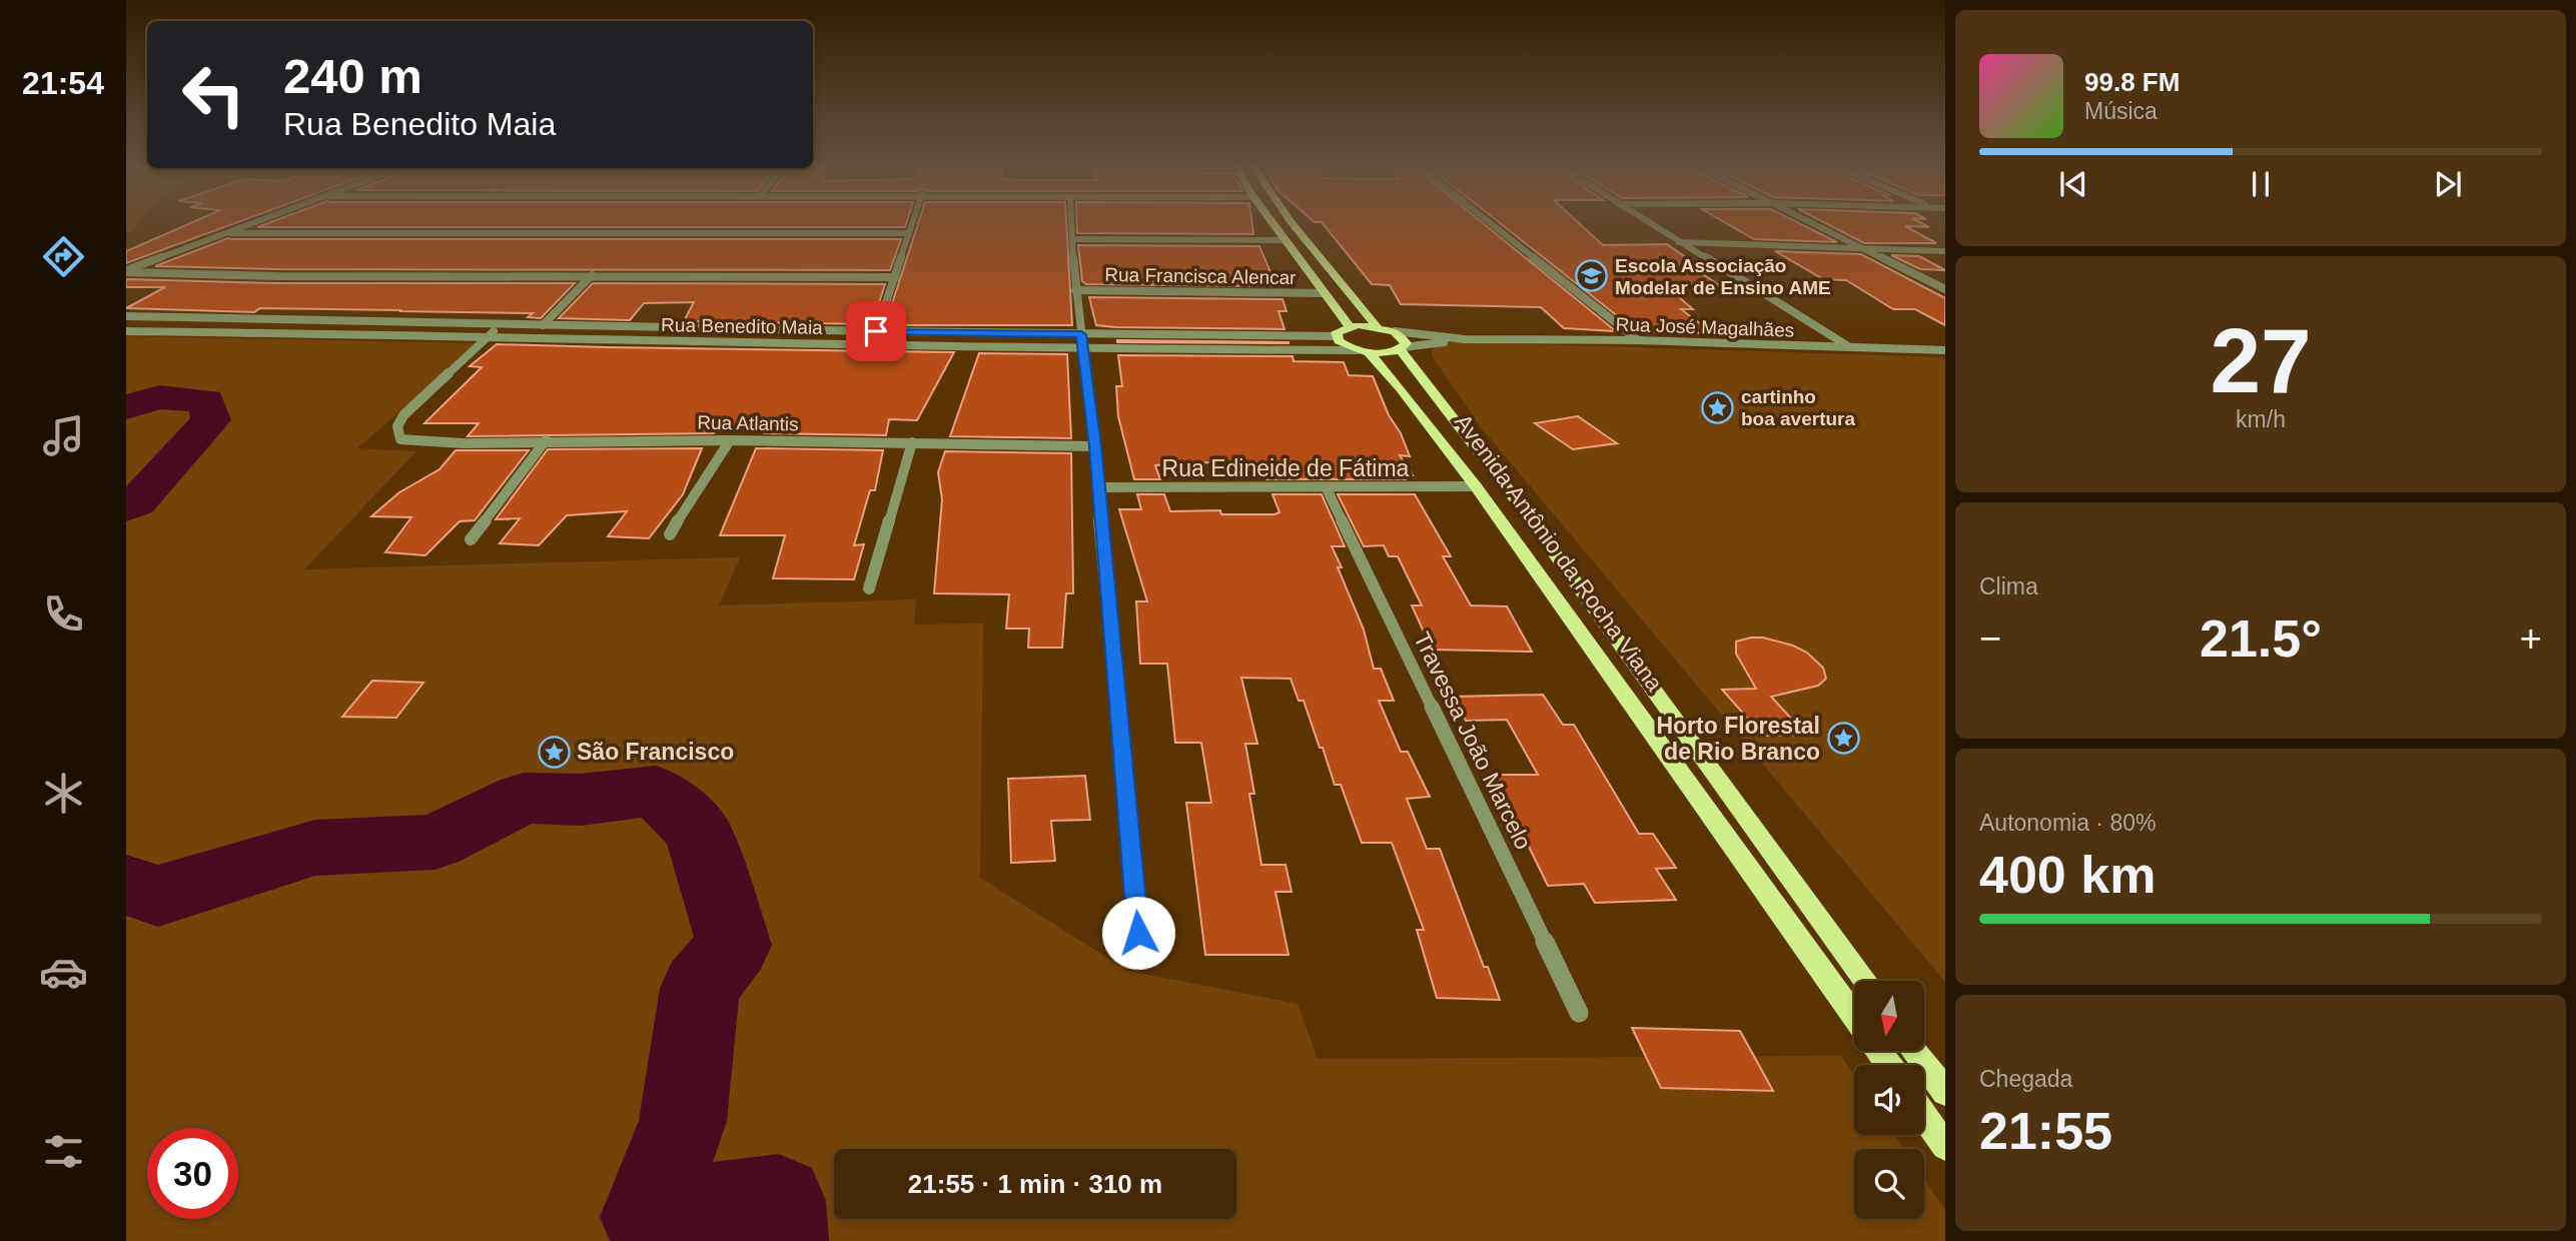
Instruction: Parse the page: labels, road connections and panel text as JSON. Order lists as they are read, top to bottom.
{
  "streets": {
    "main road": ["Avenida Antônio da Rocha Viana"],
    "street": [
      "Rua Francisca Alencar",
      "Rua Benedito Maia",
      "Rua José Magalhães",
      "Rua Atlantis",
      "Rua Edineide de Fátima",
      "Travessa João Marcelo"
    ]
  },
  "crossings": [
    ["Rua Benedito Maia", "Rua Atlantis"],
    ["Rua Benedito Maia", "Avenida Antônio da Rocha Viana"],
    ["Rua José Magalhães", "Avenida Antônio da Rocha Viana"],
    ["Rua Edineide de Fátima", "Avenida Antônio da Rocha Viana"],
    ["Rua Edineide de Fátima", "Travessa João Marcelo"]
  ],
  "places": {
    "school or university": ["Escola Associação Modelar de Ensino AME"],
    "place": ["cartinho boa avertura", "Horto Florestal de Rio Branco", "São Francisco"]
  },
  "north": "bottom",
  "page": {
    "tabs": "21:54",
    "turn": ["240 m", "Rua Benedito Maia"],
    "song": ["99.8 FM", "Música"],
    "tile": [
      ["27", "km/h"],
      "Clima",
      ["Autonomia · 80%", "400 km"],
      ["Chegada", "21:55"]
    ],
    "heat": ["−", "21.5°", "+"],
    "limit": "30",
    "trip": "21:55 · 1 min · 310 m"
  }
}
